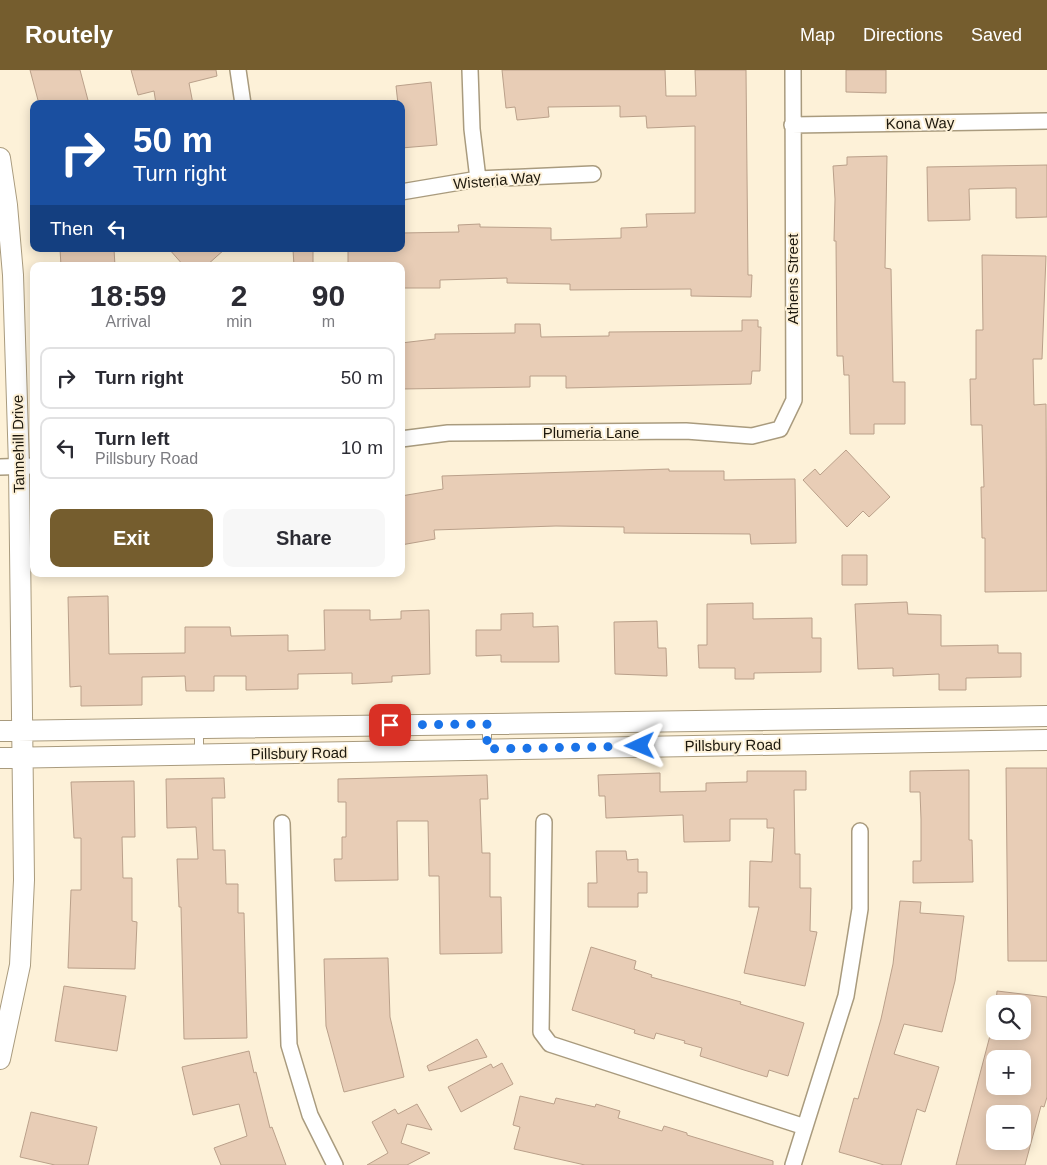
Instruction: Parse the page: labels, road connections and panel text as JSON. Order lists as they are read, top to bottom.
{
  "streets": {
    "street": [
      "Kona Way",
      "Wisteria Way",
      "Athens Street",
      "Plumeria Lane",
      "Tannehill Drive",
      "Pillsbury Road"
    ]
  },
  "crossings": [
    ["Kona Way", "Athens Street"],
    ["Athens Street", "Plumeria Lane"],
    ["Tannehill Drive", "Pillsbury Road"]
  ],
  "page": {
    "header": "Routely",
    "nav": ["Map", "Directions", "Saved"],
    "turn": ["50 m", "Turn right"],
    "then": "Then",
    "eta": [
      "18:59",
      "Arrival",
      "2",
      "min",
      "90",
      "m"
    ],
    "list": [
      {
        "name": "Turn right",
        "value": "50 m"
      },
      {
        "name": "Turn left",
        "note": "Pillsbury Road",
        "value": "10 m"
      }
    ],
    "buttons": ["Exit", "Share"],
    "map_buttons": ["+", "−"]
  }
}
